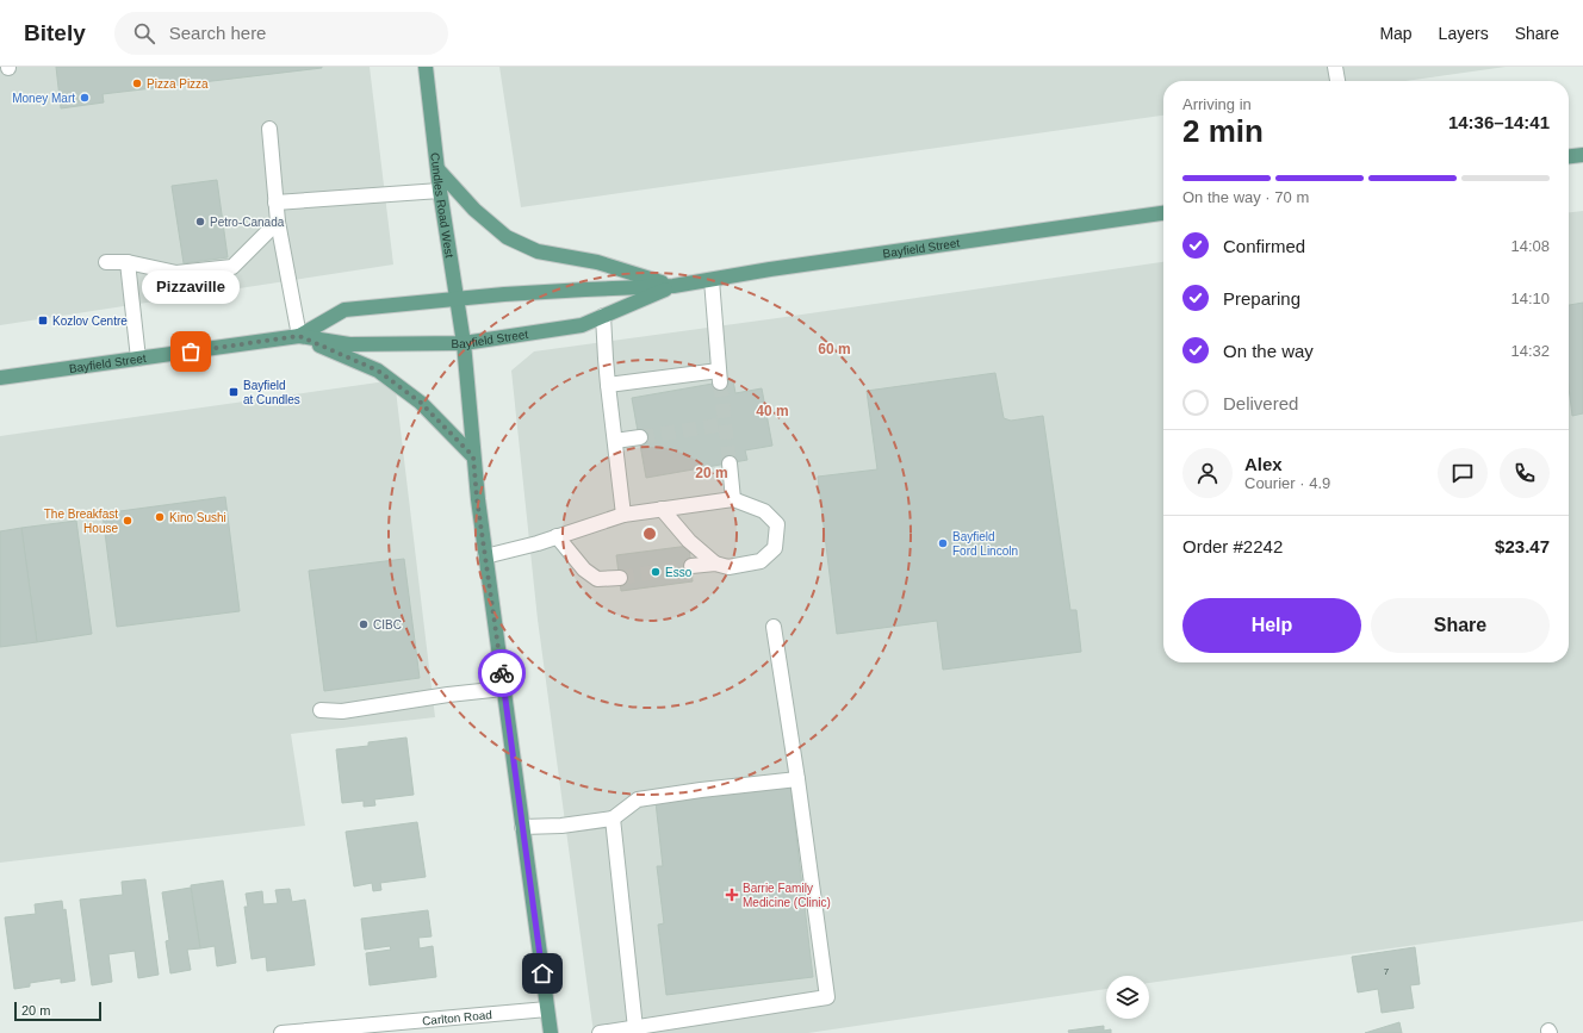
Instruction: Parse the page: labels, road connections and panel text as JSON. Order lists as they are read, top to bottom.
{
  "streets": {
    "main road": ["Cundles Road West", "Bayfield Street"],
    "street": ["Carlton Road"]
  },
  "crossings": [
    ["Cundles Road West", "Bayfield Street"],
    ["Cundles Road West", "Carlton Road"]
  ],
  "places": {
    "other": [
      "Pizza Pizza",
      "Money Mart",
      "Petro-Canada",
      "Pizzaville",
      "Kino Sushi",
      "The Breakfast House",
      "Bayfield Ford Lincoln",
      "Esso",
      "CIBC"
    ],
    "transit": ["Kozlov Centre", "Bayfield at Cundles"],
    "health": ["Barrie Family Medicine (Clinic)"]
  },
  "house_numbers": ["7"],
  "scale_bar": "20 m",
  "page": {
    "header": "Bitely",
    "search": "Search here",
    "nav": ["Map", "Layers", "Share"],
    "heading": ["2 min", "Arriving in", "14:36–14:41"],
    "panel": [
      "Alex",
      "Courier · 4.9",
      "Order #2242",
      "$23.47"
    ],
    "bar": "On the way · 70 m",
    "list": [
      ["Confirmed", "14:08"],
      ["Preparing", "14:10"],
      ["On the way", "14:32"],
      "Delivered"
    ],
    "bubble": "Pizzaville",
    "buttons": ["Help", "Share"],
    "scale": "20 m"
  },
  "rings": ["60 m", "40 m", "20 m"]
}
